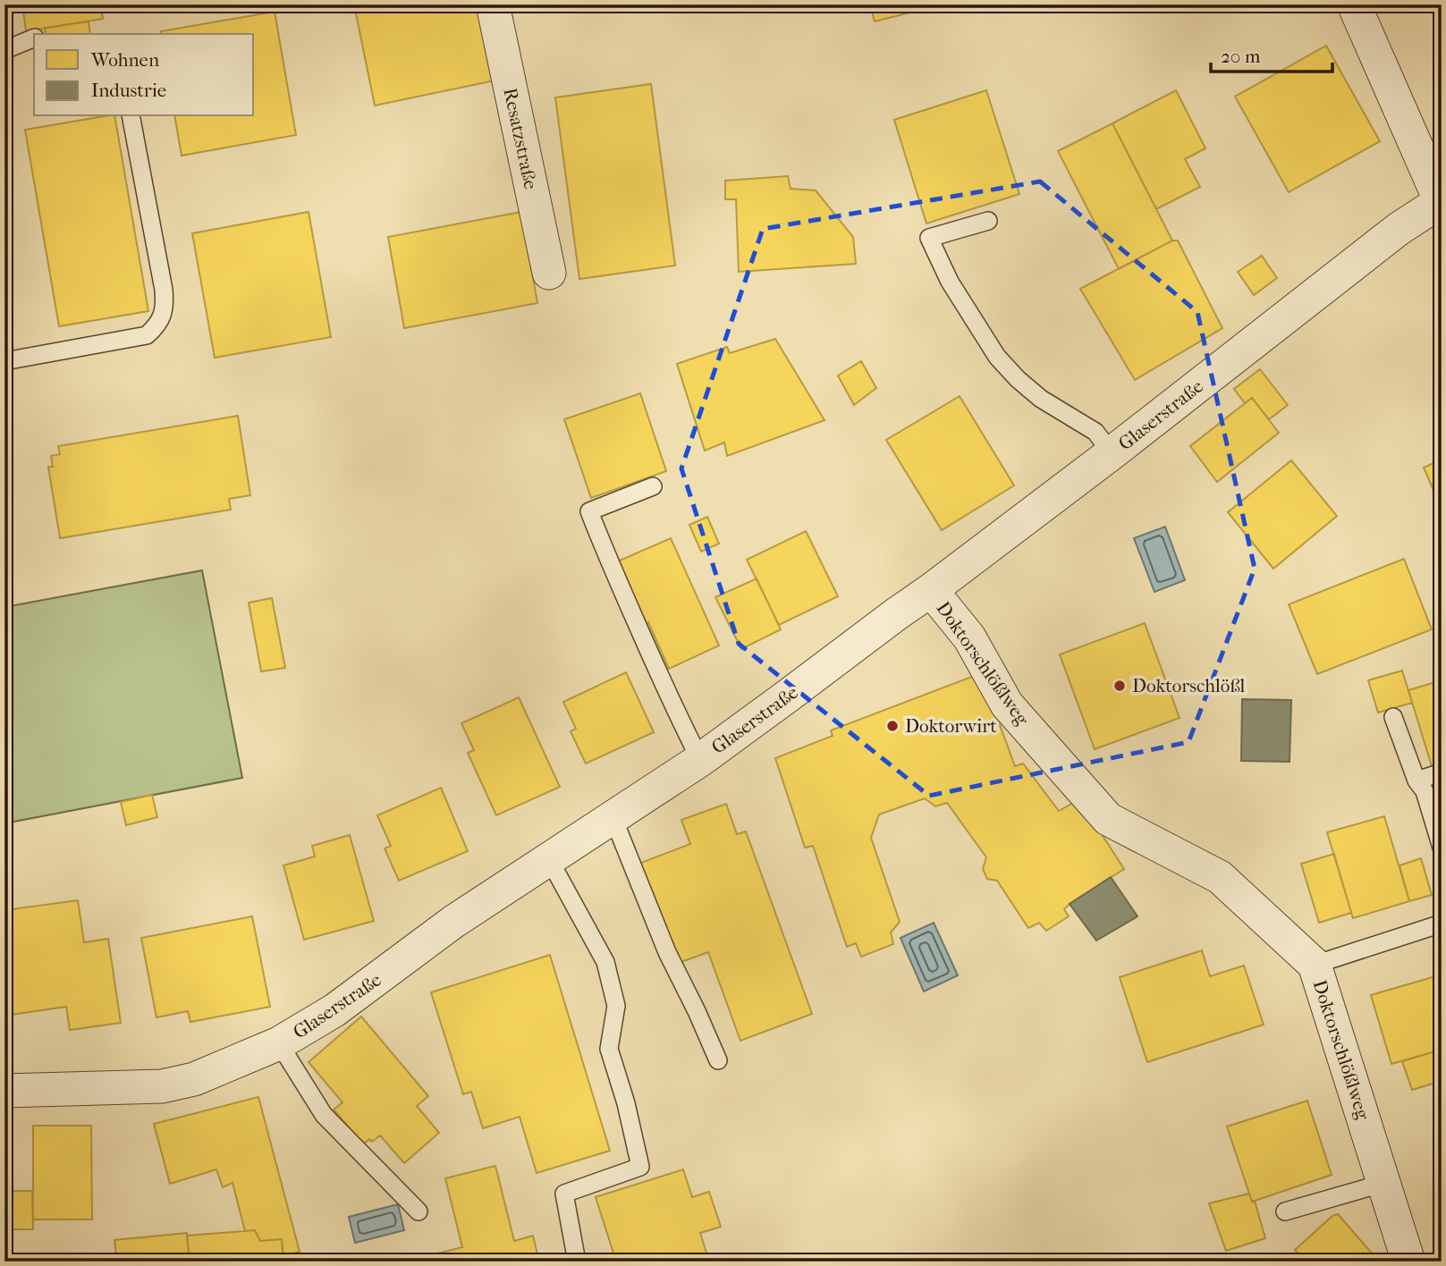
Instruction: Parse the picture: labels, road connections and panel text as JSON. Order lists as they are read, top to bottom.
{
  "streets": {
    "street": ["Resatzstraße", "Glaserstraße", "Doktorschlößlweg"]
  },
  "crossings": [
    ["Glaserstraße", "Doktorschlößlweg"]
  ],
  "places": ["Doktorschlößl", "Doktorwirt"],
  "legend": ["Wohnen", "Industrie"],
  "scale_bar": "20 m"
}
